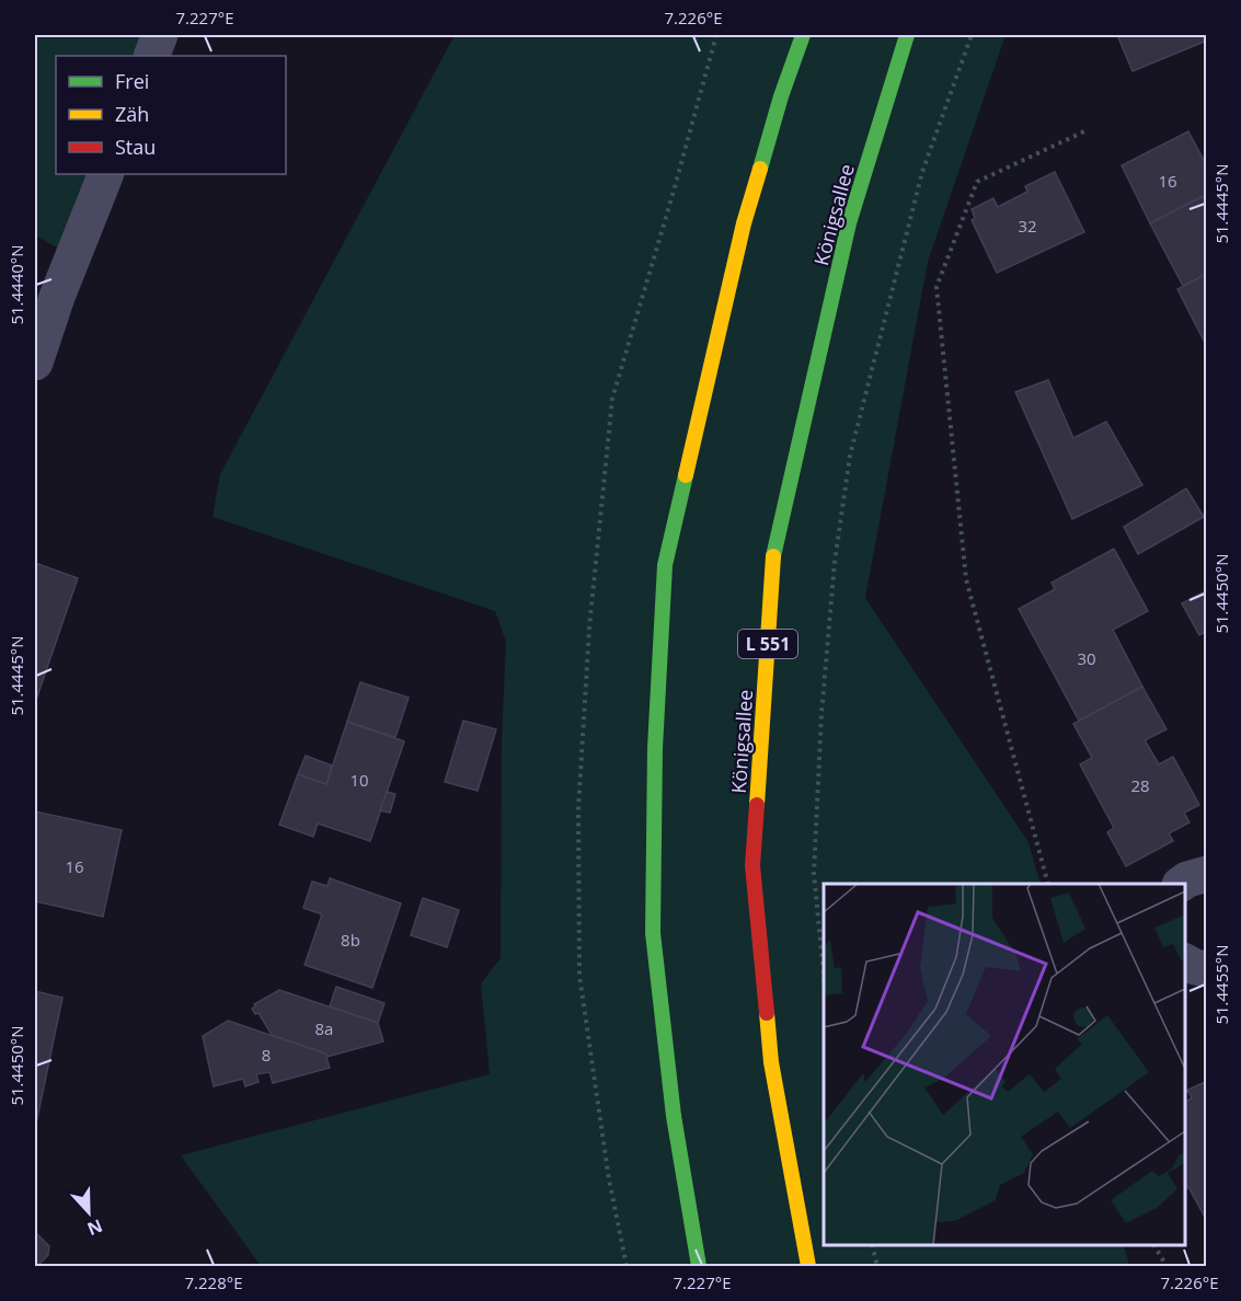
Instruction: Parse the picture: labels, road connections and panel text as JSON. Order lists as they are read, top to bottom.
{
  "streets": {
    "main road": ["Königsallee", "L 551"]
  },
  "house_numbers": [
    "16",
    "32",
    "30",
    "10",
    "28",
    "16",
    "8b",
    "8a",
    "8"
  ],
  "legend": ["Frei", "Zäh", "Stau"],
  "north": "bottom",
  "coordinates": [
    "7.227°E",
    "7.226°E",
    "51.4445°N",
    "51.4440°N",
    "51.4450°N",
    "51.4455°N",
    "7.228°E"
  ]
}
